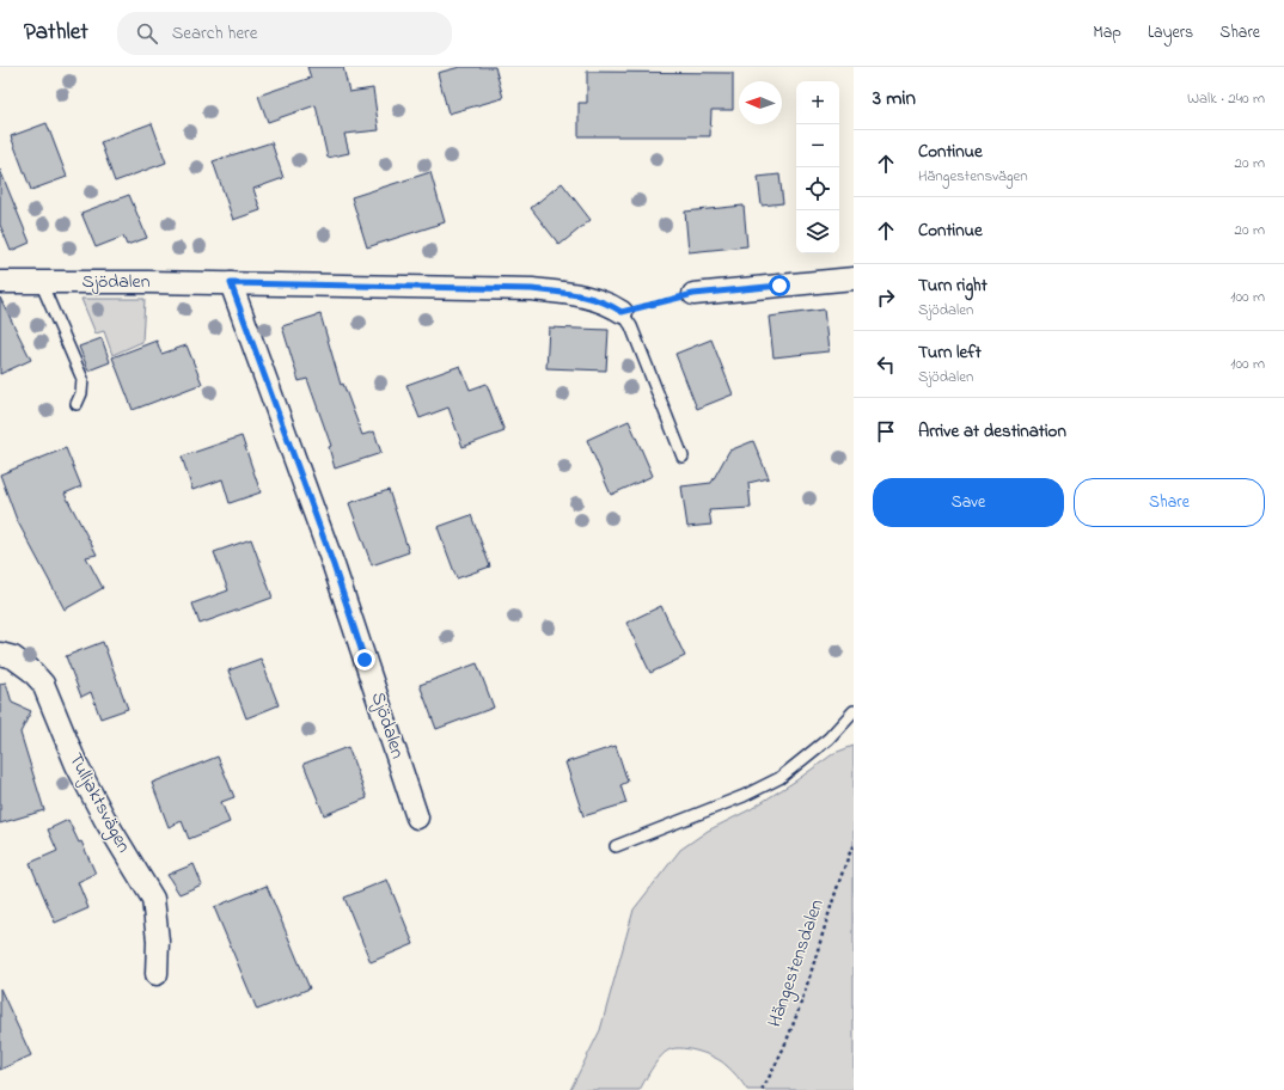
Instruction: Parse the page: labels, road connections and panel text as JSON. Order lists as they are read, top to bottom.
{
  "streets": {
    "street": ["Sjödalen", "Tulljaktsvägen"],
    "path": ["Hängestensdalen"]
  },
  "north": "left",
  "page": {
    "header": "Pathlet",
    "search": "Search here",
    "nav": ["Map", "Layers", "Share"],
    "heading": ["3 min", "Walk · 240 m"],
    "map_buttons": ["+", "−"],
    "list": [
      ["Continue", "Hängestensvägen", "20 m"],
      ["Continue", "20 m"],
      ["Turn right", "Sjödalen", "100 m"],
      ["Turn left", "Sjödalen", "100 m"],
      "Arrive at destination"
    ],
    "buttons": ["Save", "Share"]
  }
}
